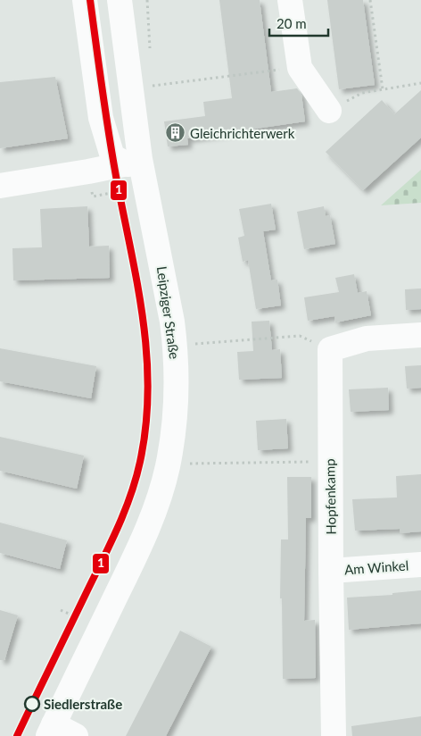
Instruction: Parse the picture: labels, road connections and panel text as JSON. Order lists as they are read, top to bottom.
{
  "streets": {
    "street": ["Leipziger Straße", "Hopfenkamp", "Am Winkel"]
  },
  "crossings": [
    ["Hopfenkamp", "Am Winkel"]
  ],
  "places": {
    "building": ["Gleichrichterwerk"],
    "other": ["Siedlerstraße"]
  },
  "lines": ["transit line 1"],
  "scale_bar": "20 m"
}
